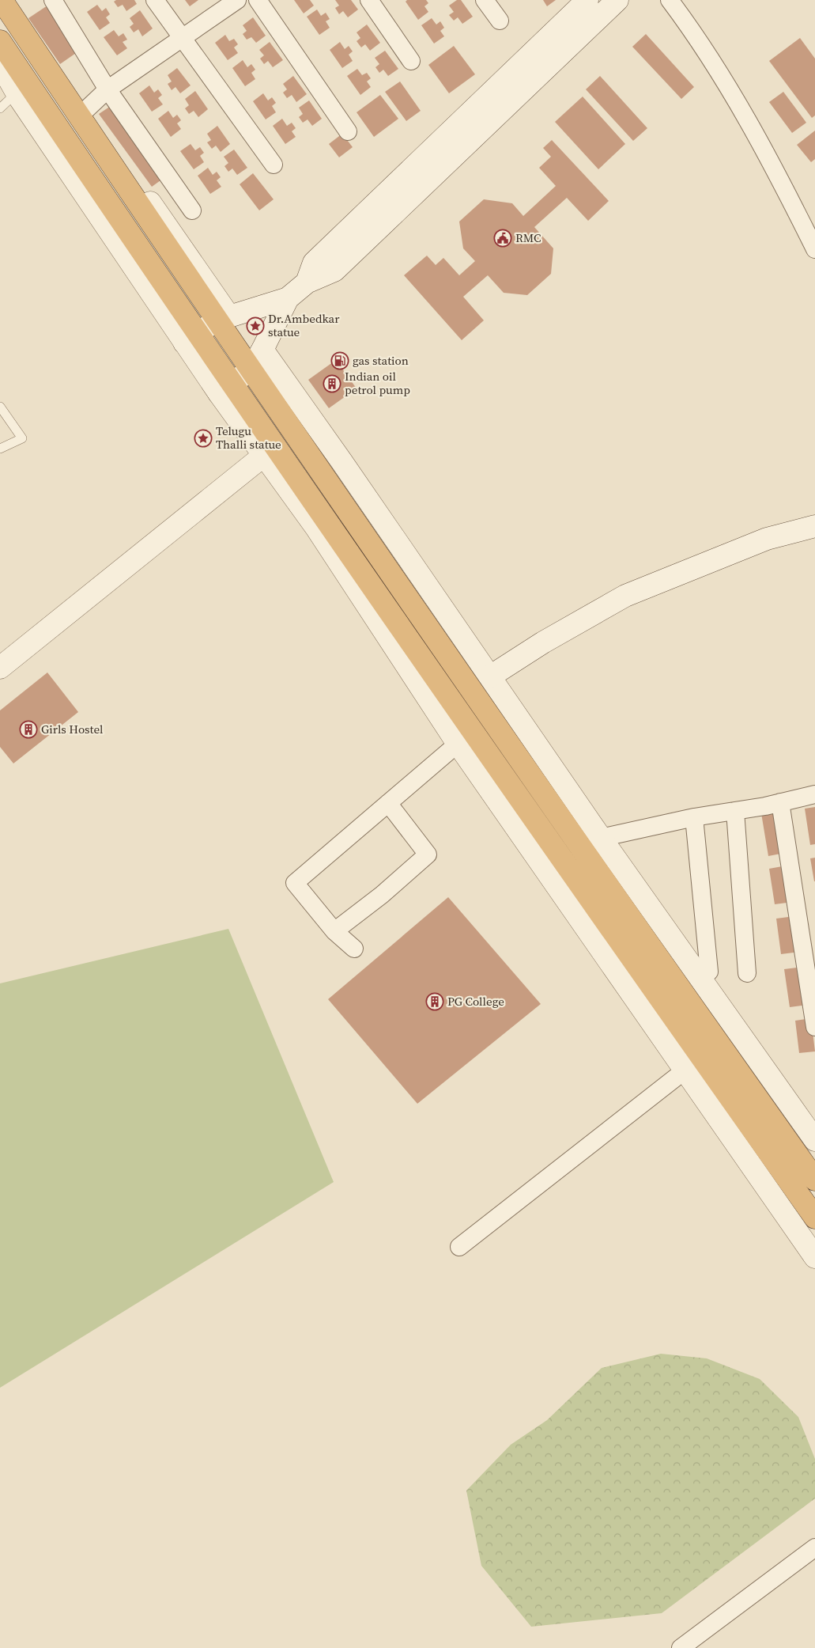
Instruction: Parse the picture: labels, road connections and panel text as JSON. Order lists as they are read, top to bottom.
{
  "places": {
    "public building": ["RMC"],
    "place": ["Dr.Ambedkar statue", "Telugu Thalli statue"],
    "fuel station": ["gas station"],
    "building": ["Indian oil petrol pump", "Girls Hostel", "PG College"]
  }
}
